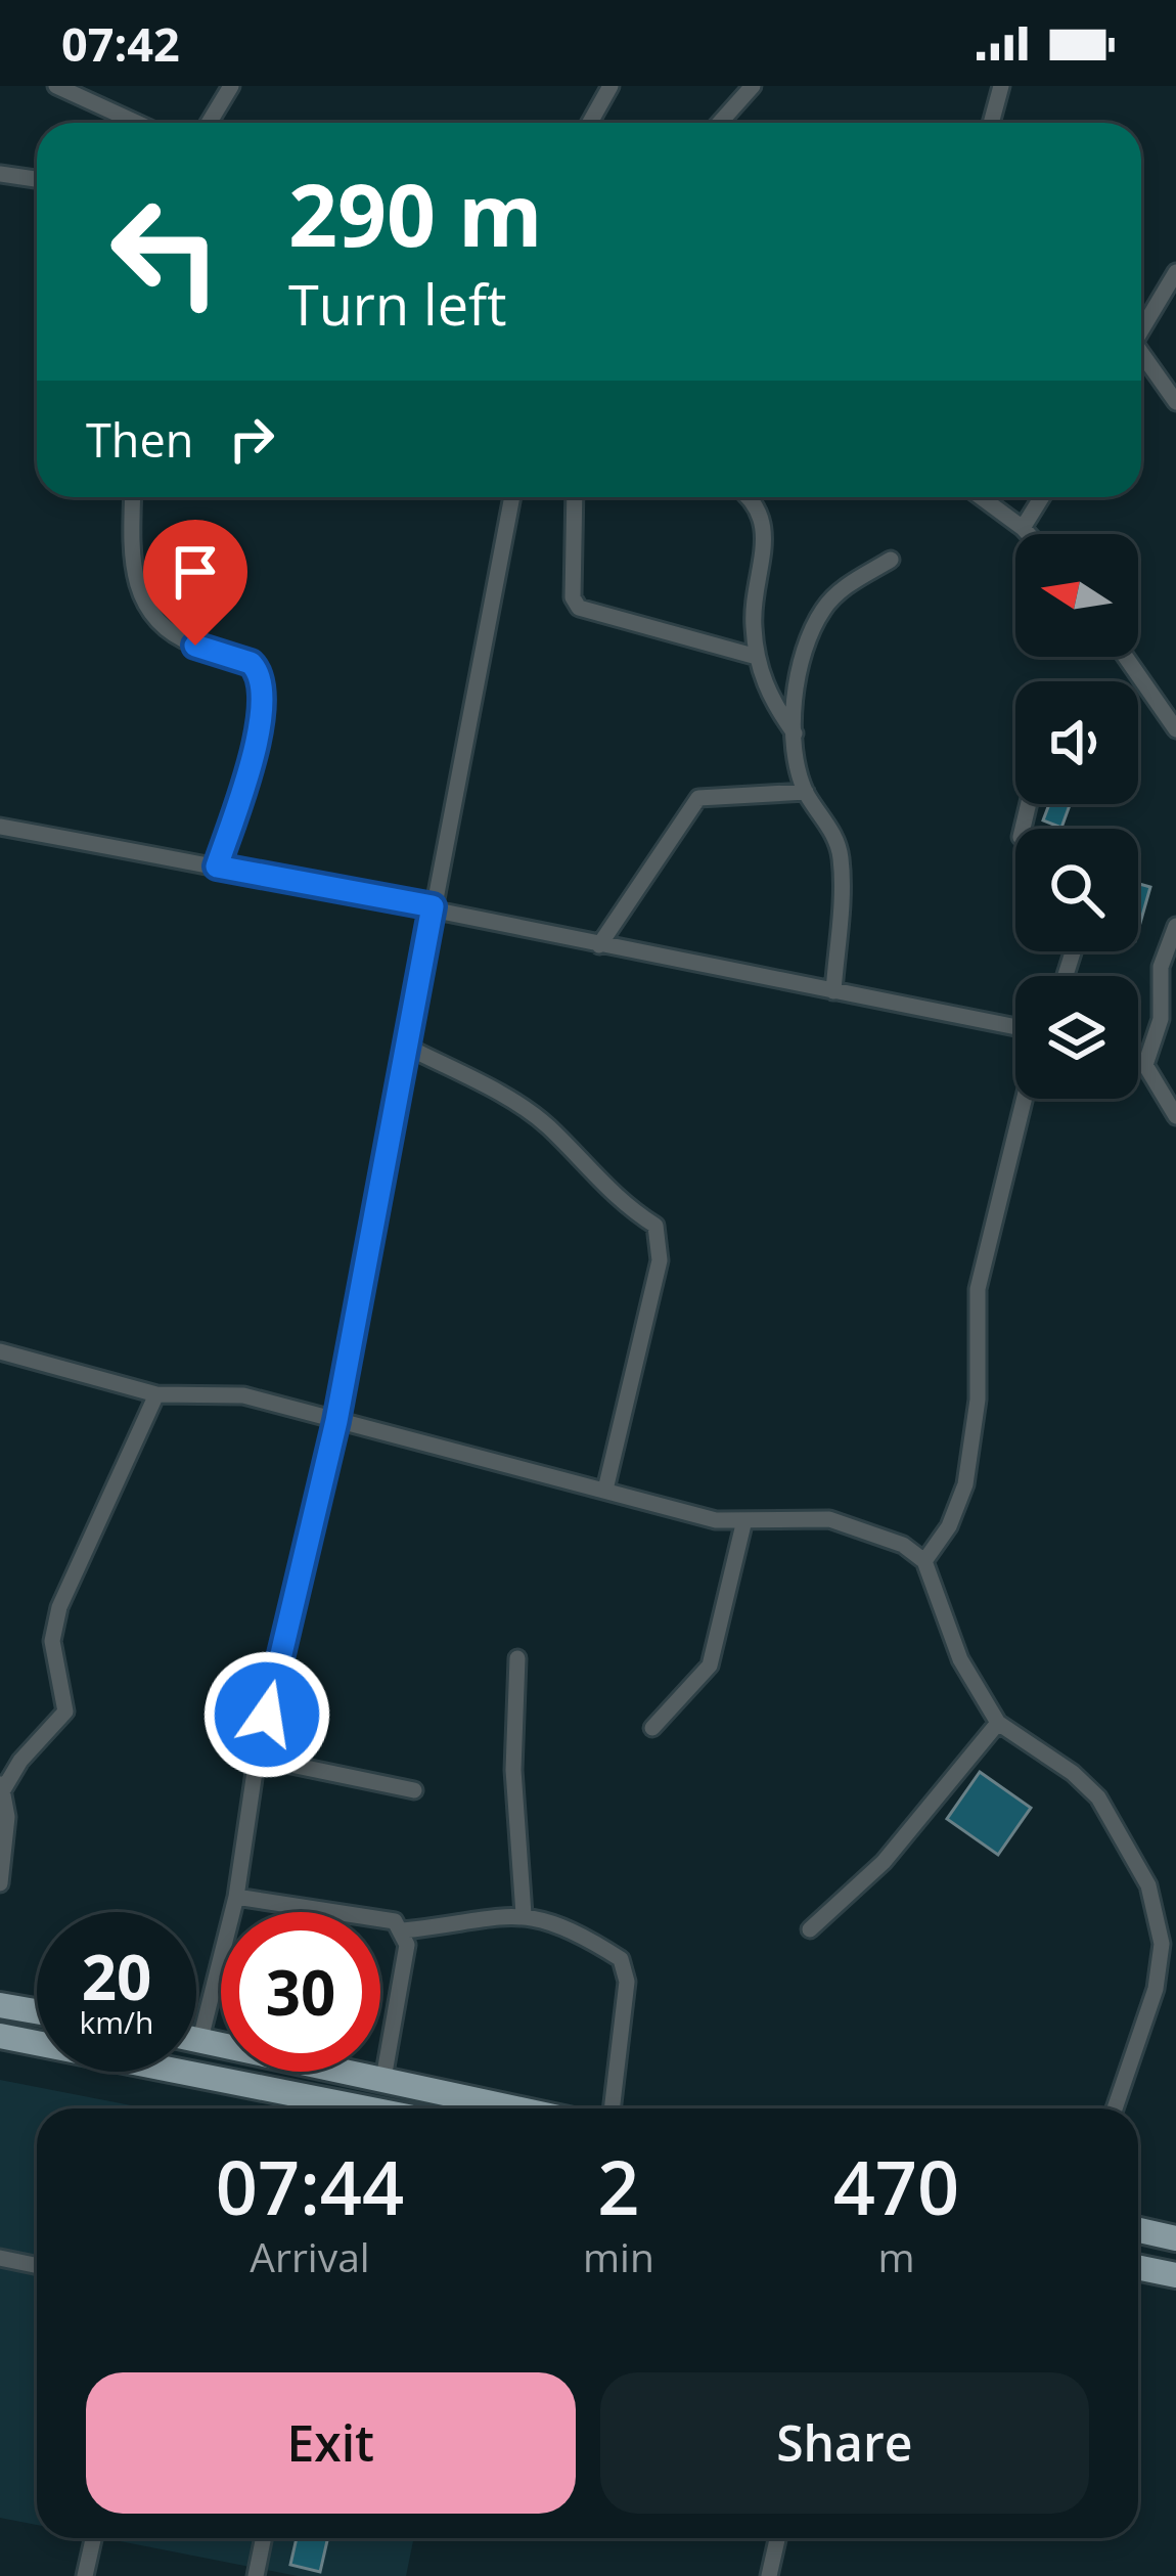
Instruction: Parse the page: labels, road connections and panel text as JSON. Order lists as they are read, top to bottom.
{
  "north": "left",
  "page": {
    "status": "07:42",
    "turn": ["290 m", "Turn left"],
    "then": "Then",
    "speed": "20 km/h",
    "limit": "30",
    "eta": [
      "07:44",
      "Arrival",
      "2",
      "min",
      "470",
      "m"
    ],
    "buttons": ["Exit", "Share"]
  }
}
